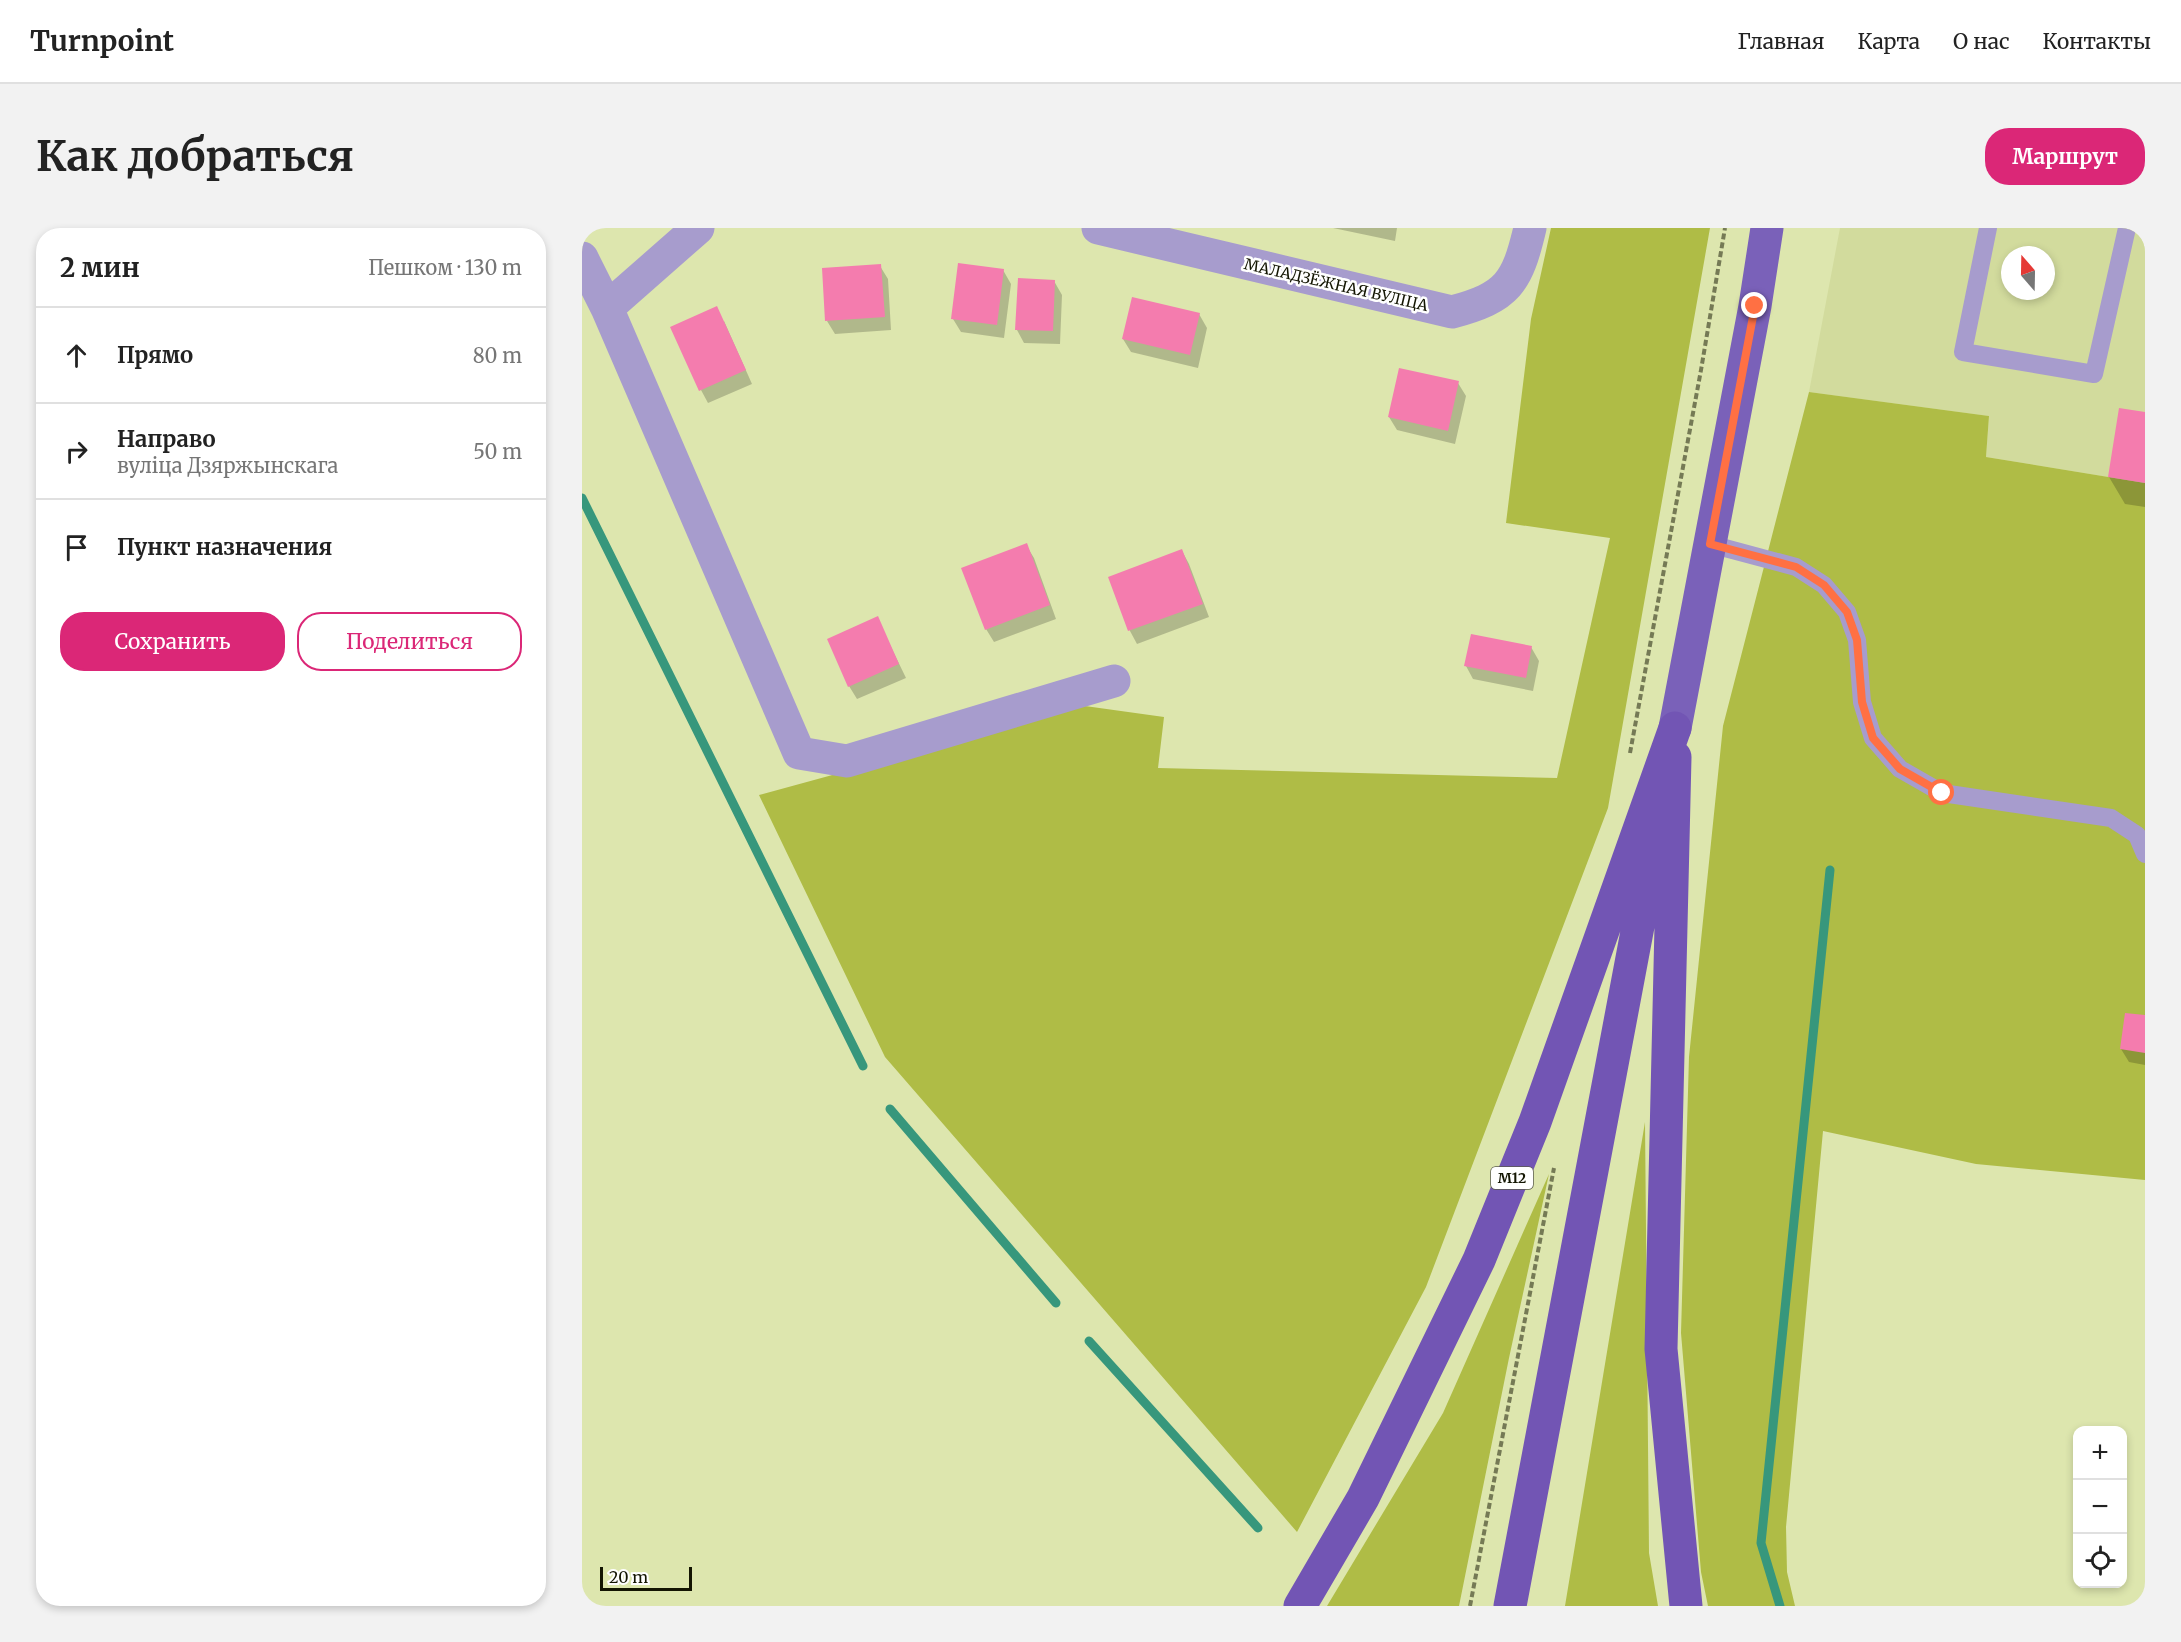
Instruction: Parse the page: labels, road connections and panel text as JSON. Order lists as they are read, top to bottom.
{
  "streets": {
    "highway": ["М12"],
    "street": ["МАЛАДЗЁЖНАЯ ВУЛІЦА"]
  },
  "scale_bar": "20 m",
  "north": "top",
  "page": {
    "header": "Turnpoint",
    "nav": [
      "Главная",
      "Карта",
      "О нас",
      "Контакты"
    ],
    "buttons": [
      "Маршрут",
      ["Сохранить", "Поделиться"]
    ],
    "title": "Как добраться",
    "heading": ["2 мин", "Пешком · 130 m"],
    "list": [
      ["Прямо", "80 m"],
      ["Направо", "вуліца Дзяржынскага", "50 m"],
      "Пункт назначения"
    ],
    "map_buttons": ["+", "−"],
    "scale": "20 m"
  }
}
